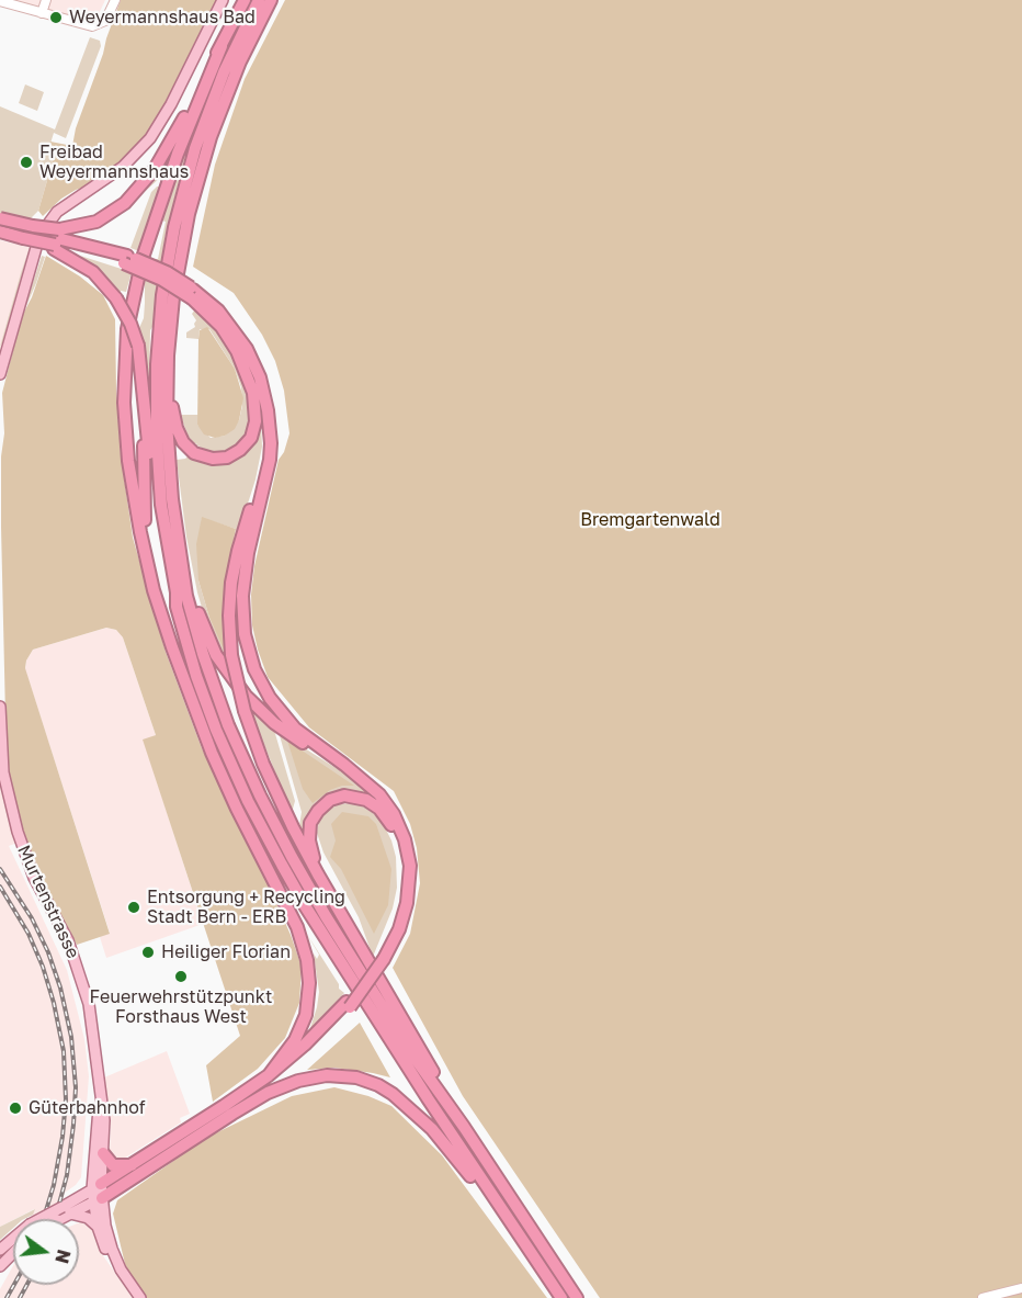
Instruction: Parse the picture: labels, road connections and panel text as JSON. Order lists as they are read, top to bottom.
{
  "streets": {
    "main road": ["Murtenstrasse"]
  },
  "parks": ["Bremgartenwald"],
  "places": [
    "Weyermannshaus Bad",
    "Freibad Weyermannshaus",
    "Entsorgung + Recycling Stadt Bern - ERB",
    "Heiliger Florian",
    "Feuerwehrstützpunkt Forsthaus West",
    "Güterbahnhof"
  ],
  "north": "right"
}
